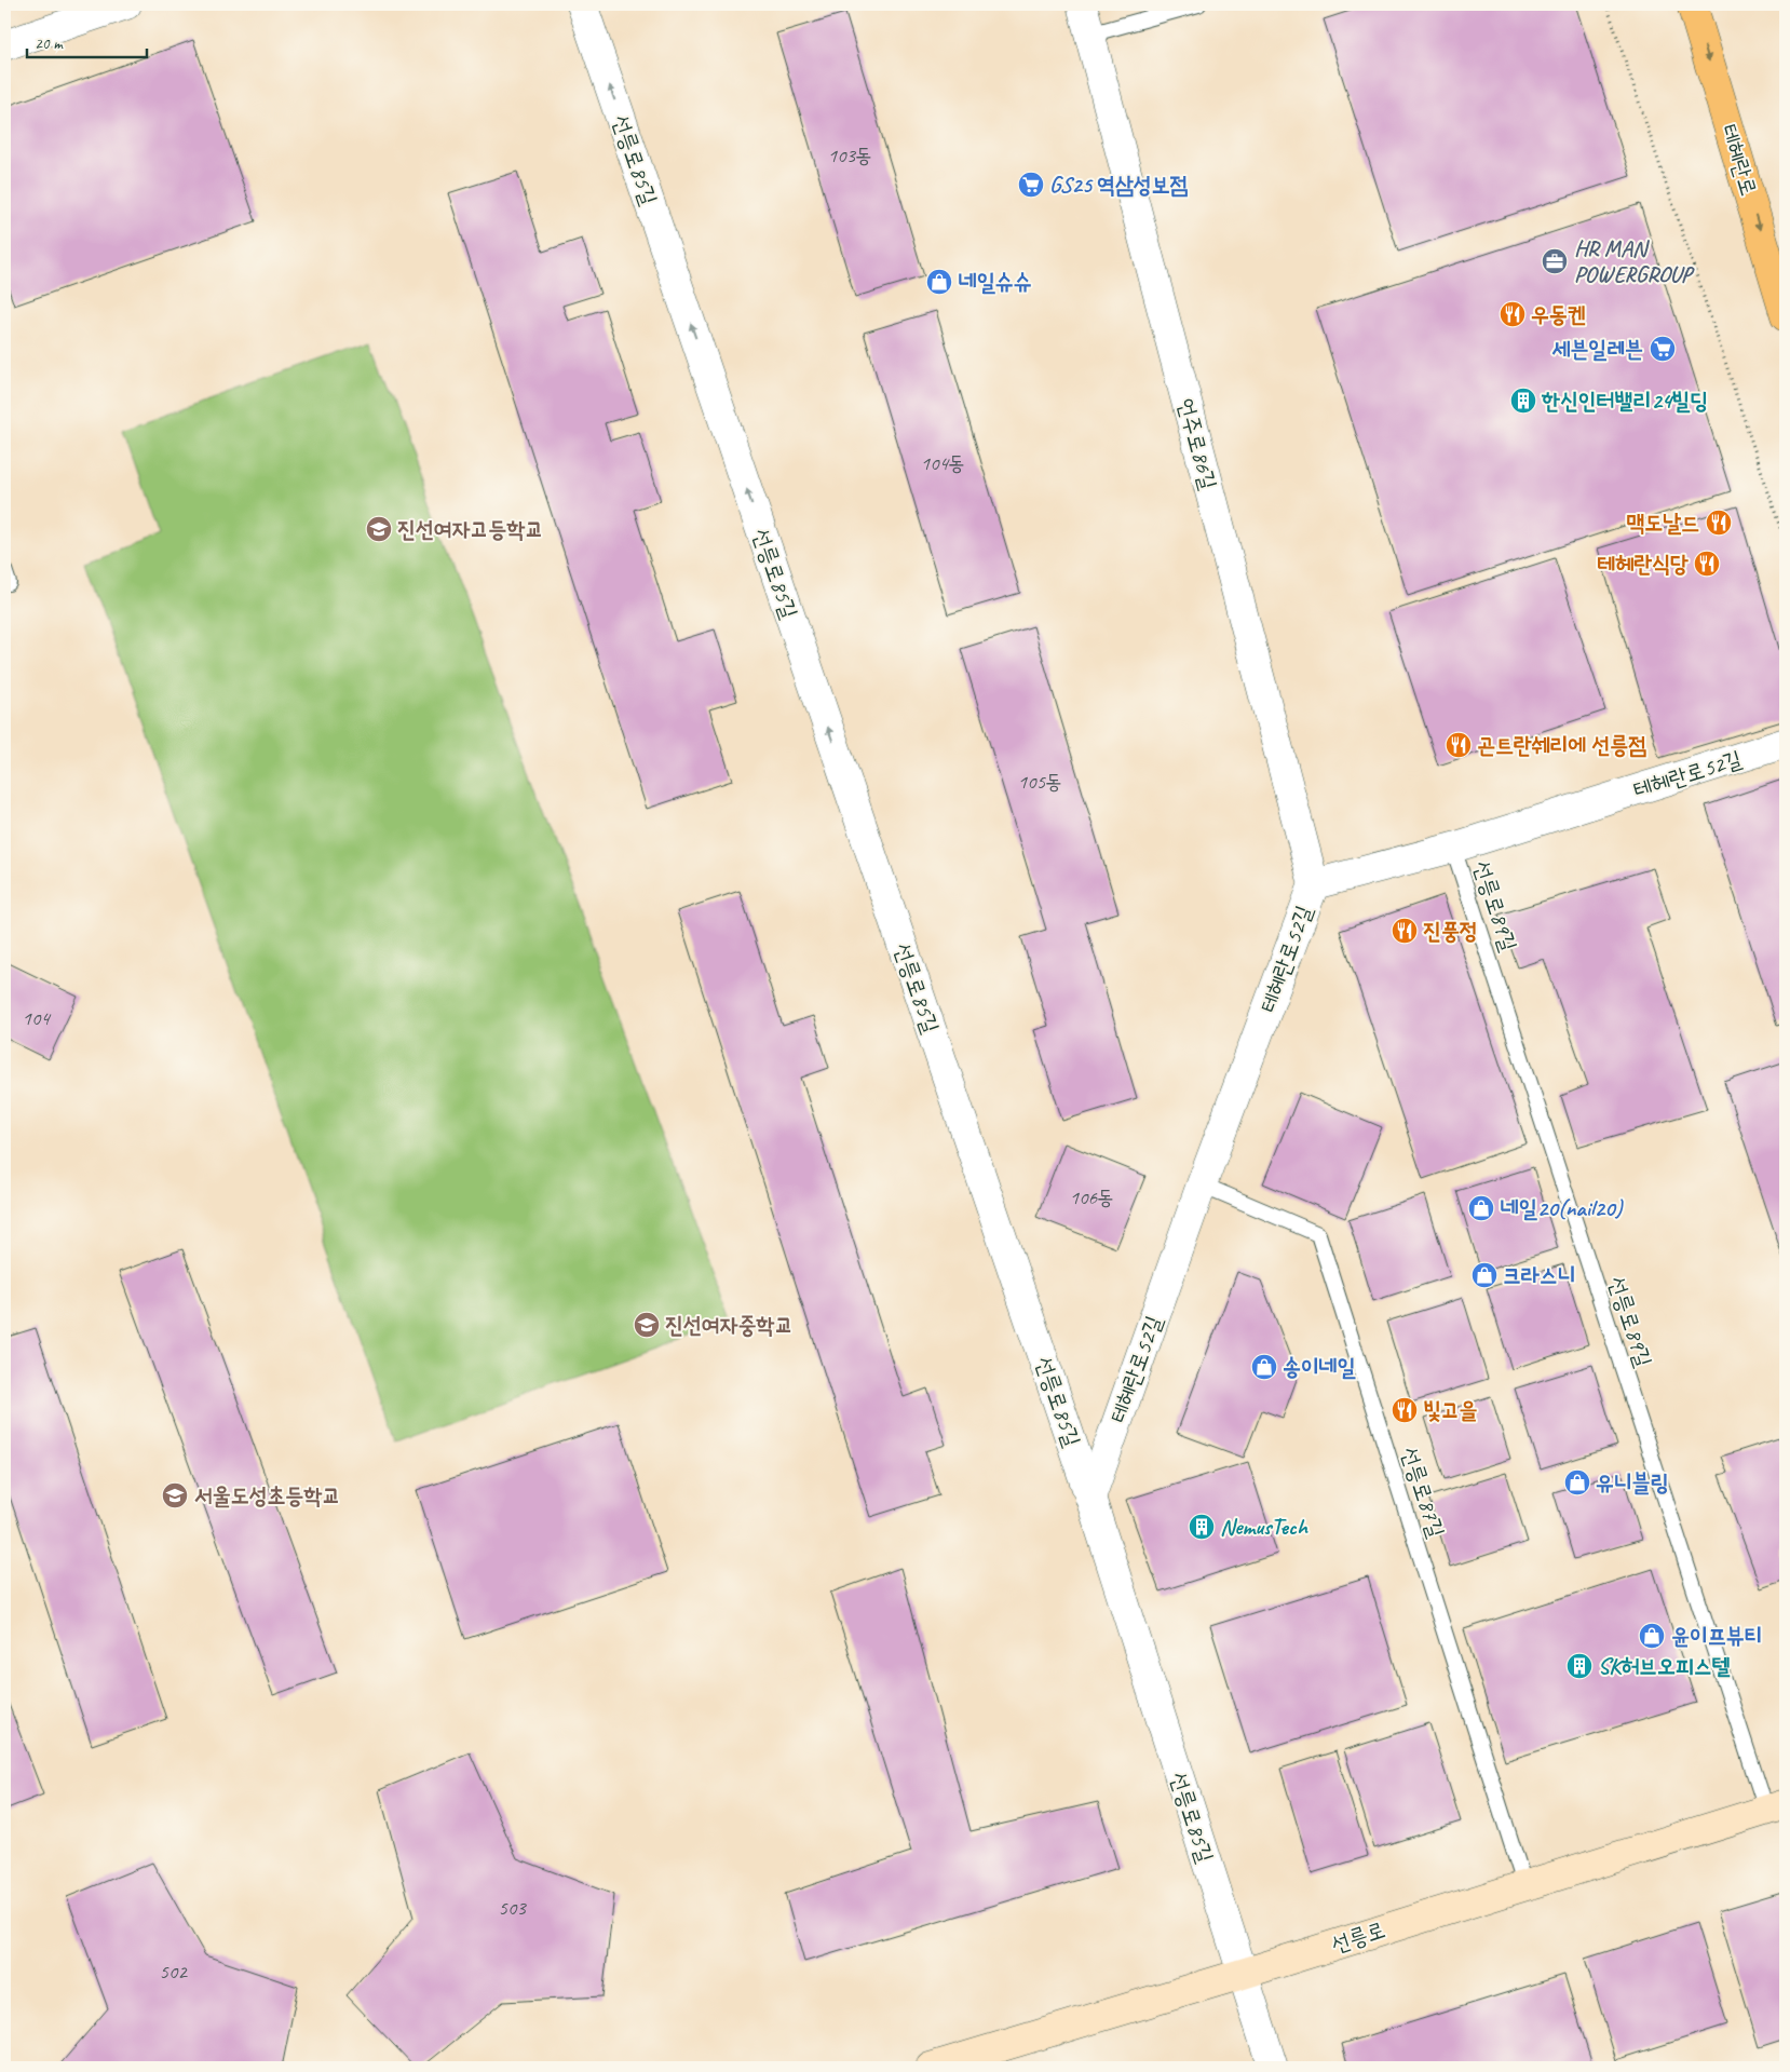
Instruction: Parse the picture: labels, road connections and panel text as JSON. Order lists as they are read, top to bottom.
{
  "streets": {
    "main road": ["테헤란로", "선릉로"],
    "street": ["선릉로85길", "언주로86길", "테헤란로52길"],
    "lane": ["선릉로89길", "선릉로87길"]
  },
  "crossings": [
    ["선릉로85길", "테헤란로52길"],
    ["선릉로85길", "선릉로"],
    ["언주로86길", "테헤란로52길"],
    ["테헤란로52길", "선릉로89길"],
    ["테헤란로52길", "선릉로87길"],
    ["선릉로89길", "선릉로"],
    ["선릉로87길", "선릉로"]
  ],
  "one_way": ["선릉로85길", "테헤란로"],
  "places": {
    "supermarket": ["GS25 역삼성보점", "세븐일레븐"],
    "office": ["HR MAN POWERGROUP"],
    "shop": [
      "네일슈슈",
      "네일20(nail20)",
      "크라스니",
      "송이네일",
      "유니블링",
      "윤이프뷰티"
    ],
    "restaurant": [
      "우동켄",
      "맥도날드",
      "테헤란식당",
      "곤트란쉐리에 선릉점",
      "진풍정",
      "빛고을"
    ],
    "building": ["한신인터밸리24빌딩", "NemusTech", "SK허브오피스텔"],
    "school or university": ["진선여자고등학교", "진선여자중학교", "서울도성초등학교"]
  },
  "house_numbers": [
    "103동",
    "104동",
    "105동",
    "104",
    "106동",
    "503",
    "502"
  ],
  "scale_bar": "20 m"
}
